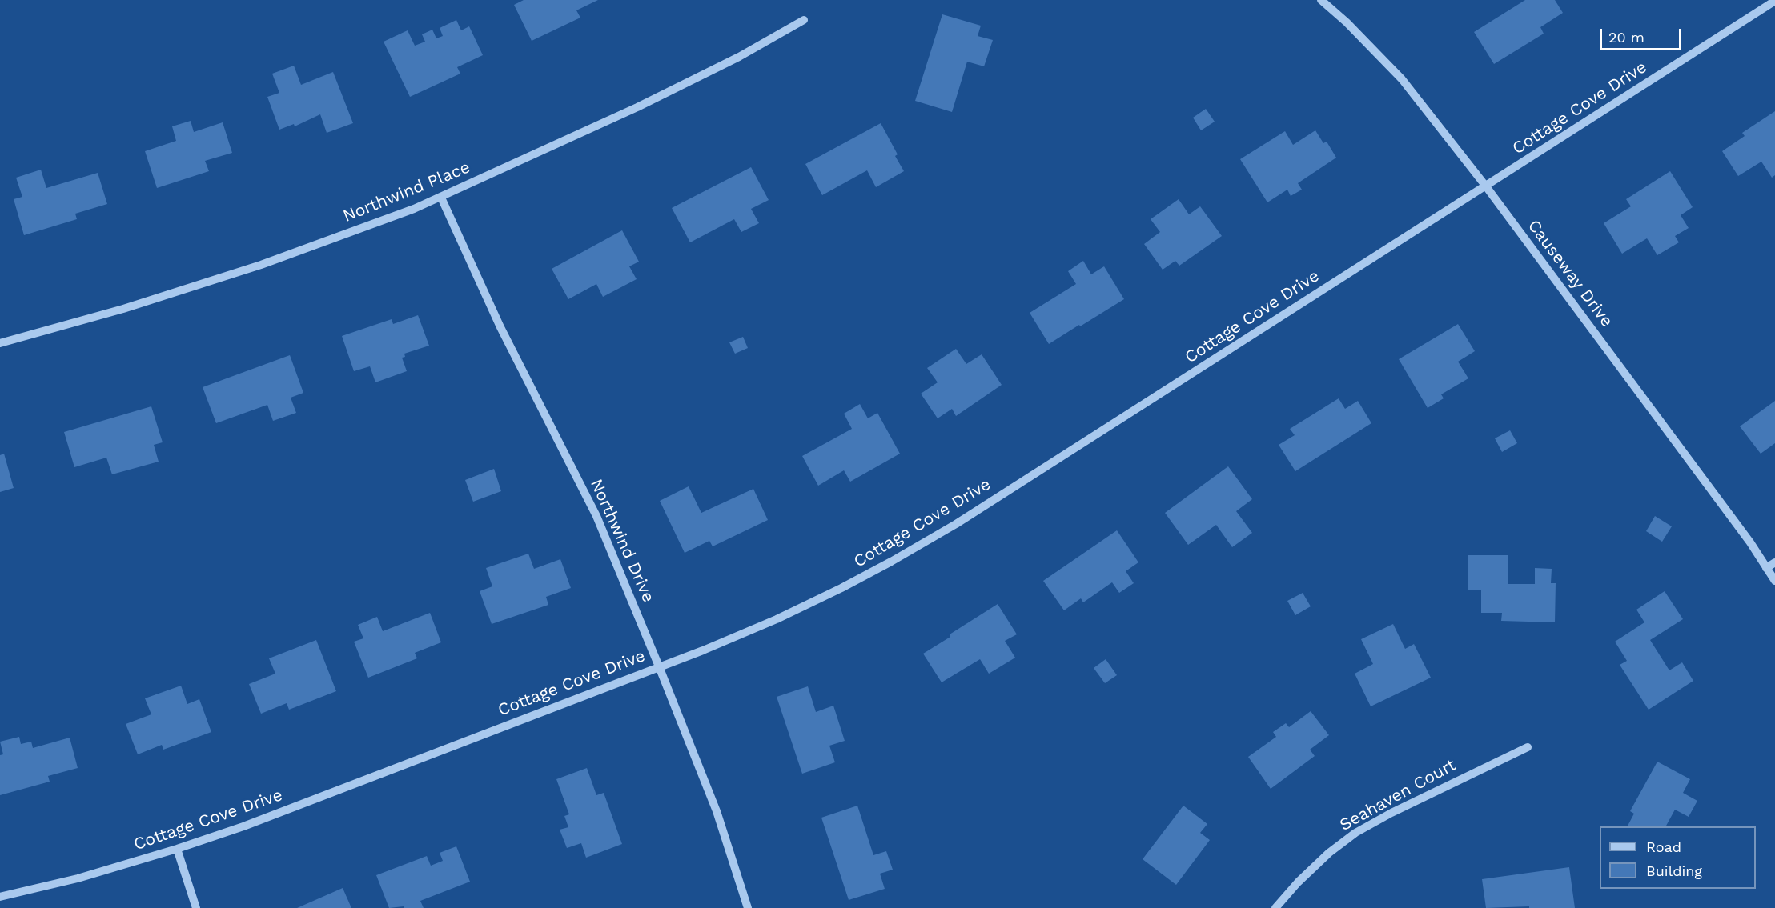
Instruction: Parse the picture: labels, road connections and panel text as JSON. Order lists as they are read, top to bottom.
{
  "streets": {
    "street": [
      "Cottage Cove Drive",
      "Northwind Place",
      "Causeway Drive",
      "Northwind Drive",
      "Seahaven Court"
    ]
  },
  "crossings": [
    ["Cottage Cove Drive", "Causeway Drive"],
    ["Cottage Cove Drive", "Northwind Drive"],
    ["Northwind Place", "Northwind Drive"]
  ],
  "legend": ["Road", "Building"],
  "scale_bar": "20 m"
}
